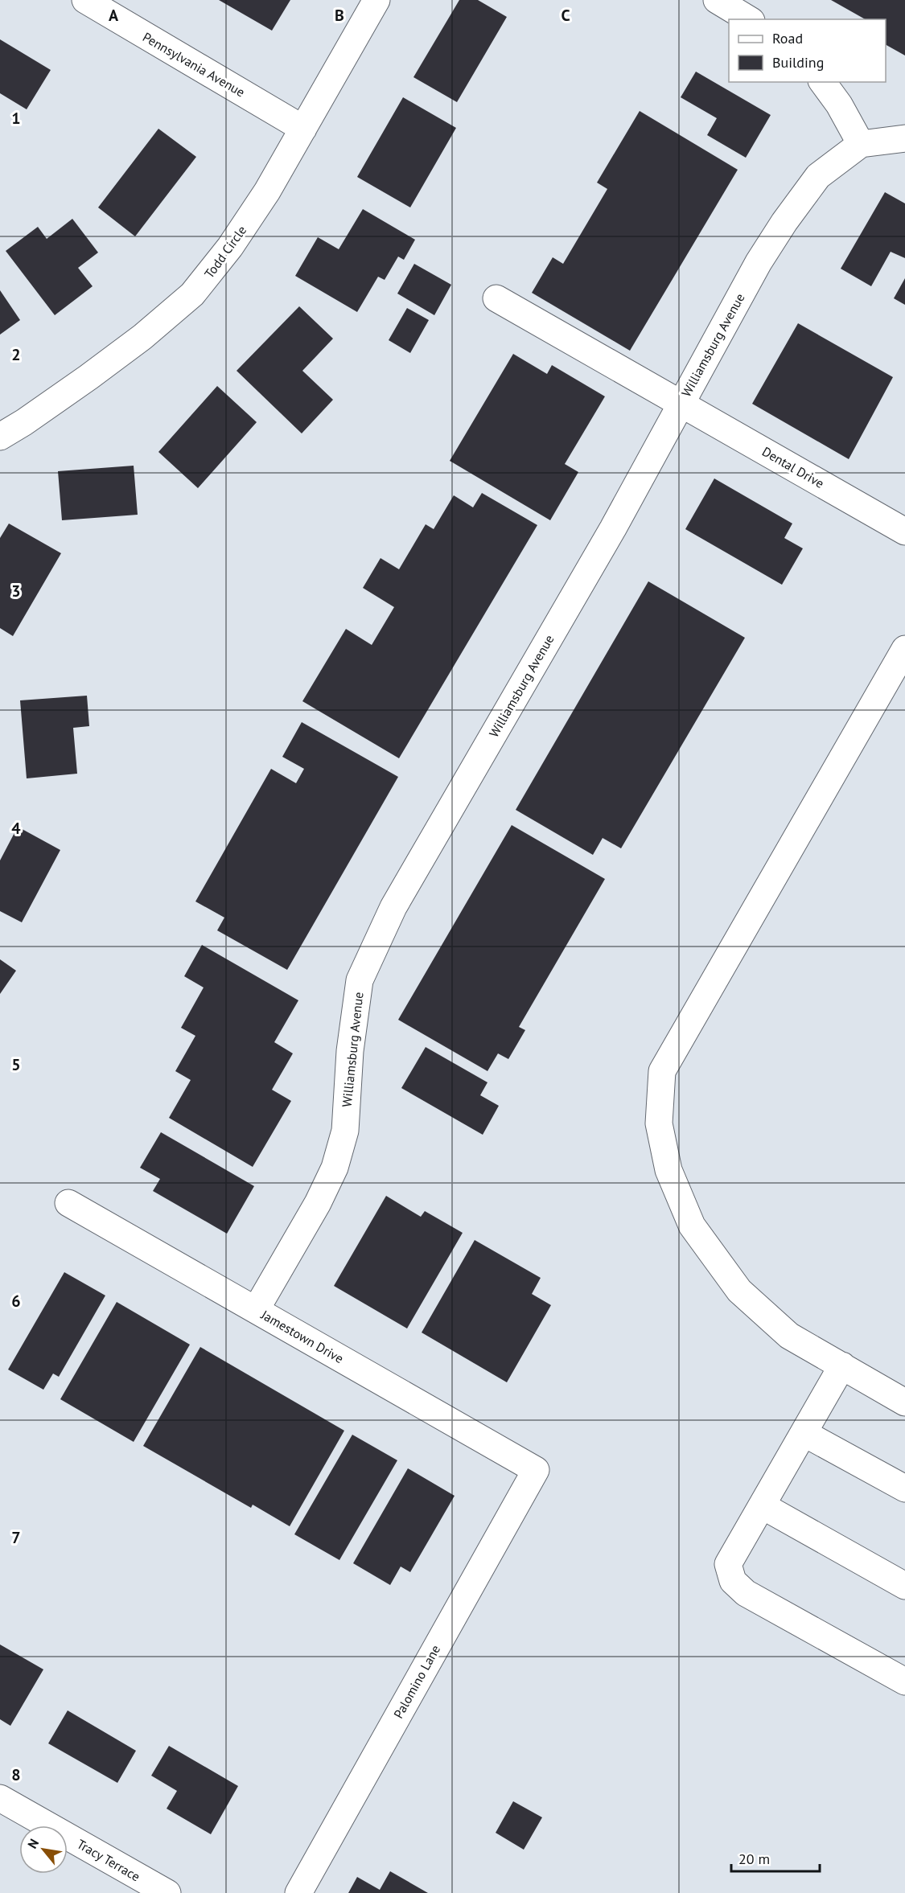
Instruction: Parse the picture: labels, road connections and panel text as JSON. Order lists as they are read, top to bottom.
{
  "streets": {
    "street": [
      "Pennsylvania Avenue",
      "Todd Circle",
      "Williamsburg Avenue",
      "Dental Drive",
      "Jamestown Drive",
      "Palomino Lane",
      "Tracy Terrace"
    ]
  },
  "crossings": [
    ["Pennsylvania Avenue", "Todd Circle"],
    ["Williamsburg Avenue", "Dental Drive"],
    ["Williamsburg Avenue", "Jamestown Drive"],
    ["Jamestown Drive", "Palomino Lane"]
  ],
  "legend": ["Road", "Building"],
  "scale_bar": "20 m",
  "north": "top left",
  "grid": {
    "columns": ["A", "B", "C"],
    "rows": [
      "1",
      "2",
      "3",
      "4",
      "5",
      "6",
      "7",
      "8"
    ]
  }
}
